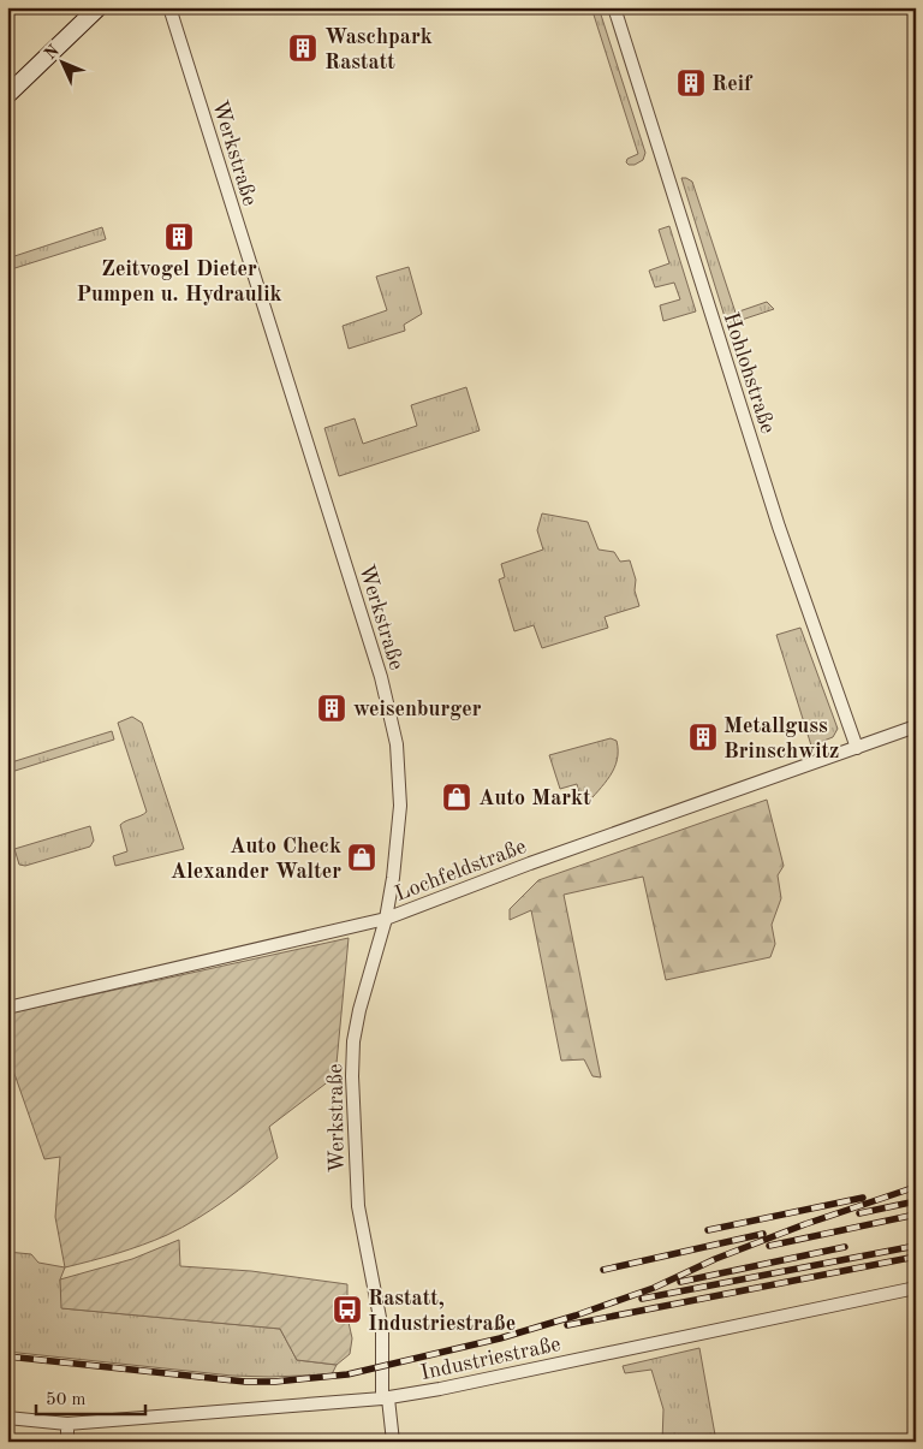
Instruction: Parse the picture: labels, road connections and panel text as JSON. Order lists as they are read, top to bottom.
{
  "streets": {
    "street": [
      "Werkstraße",
      "Hohlohstraße",
      "Lochfeldstraße",
      "Industriestraße"
    ]
  },
  "crossings": [
    ["Werkstraße", "Lochfeldstraße"],
    ["Werkstraße", "Industriestraße"],
    ["Hohlohstraße", "Lochfeldstraße"]
  ],
  "places": {
    "building": [
      "Waschpark Rastatt",
      "Reif",
      "Zeitvogel Dieter Pumpen u. Hydraulik",
      "weisenburger",
      "Metallguss Brinschwitz"
    ],
    "shop": ["Auto Markt", "Auto Check Alexander Walter"],
    "bus stop": ["Rastatt, Industriestraße"]
  },
  "scale_bar": "50 m",
  "north": "top left"
}
